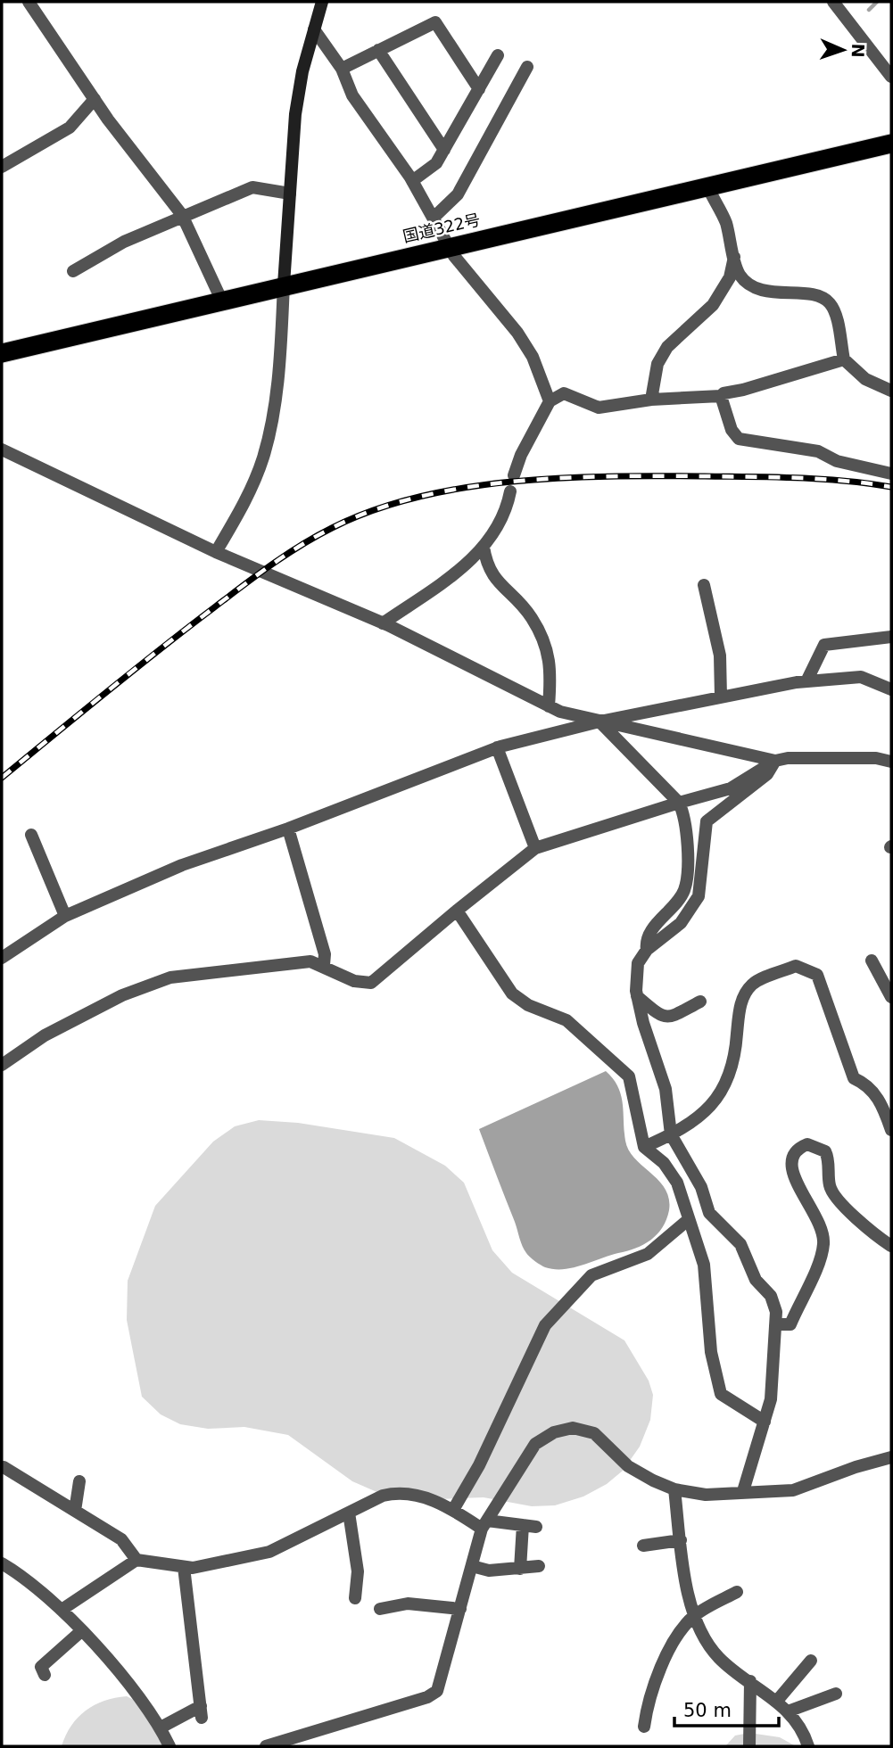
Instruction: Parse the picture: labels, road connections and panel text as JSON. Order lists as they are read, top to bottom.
{
  "streets": {
    "highway": ["国道322号"]
  },
  "scale_bar": "50 m",
  "north": "right"
}
